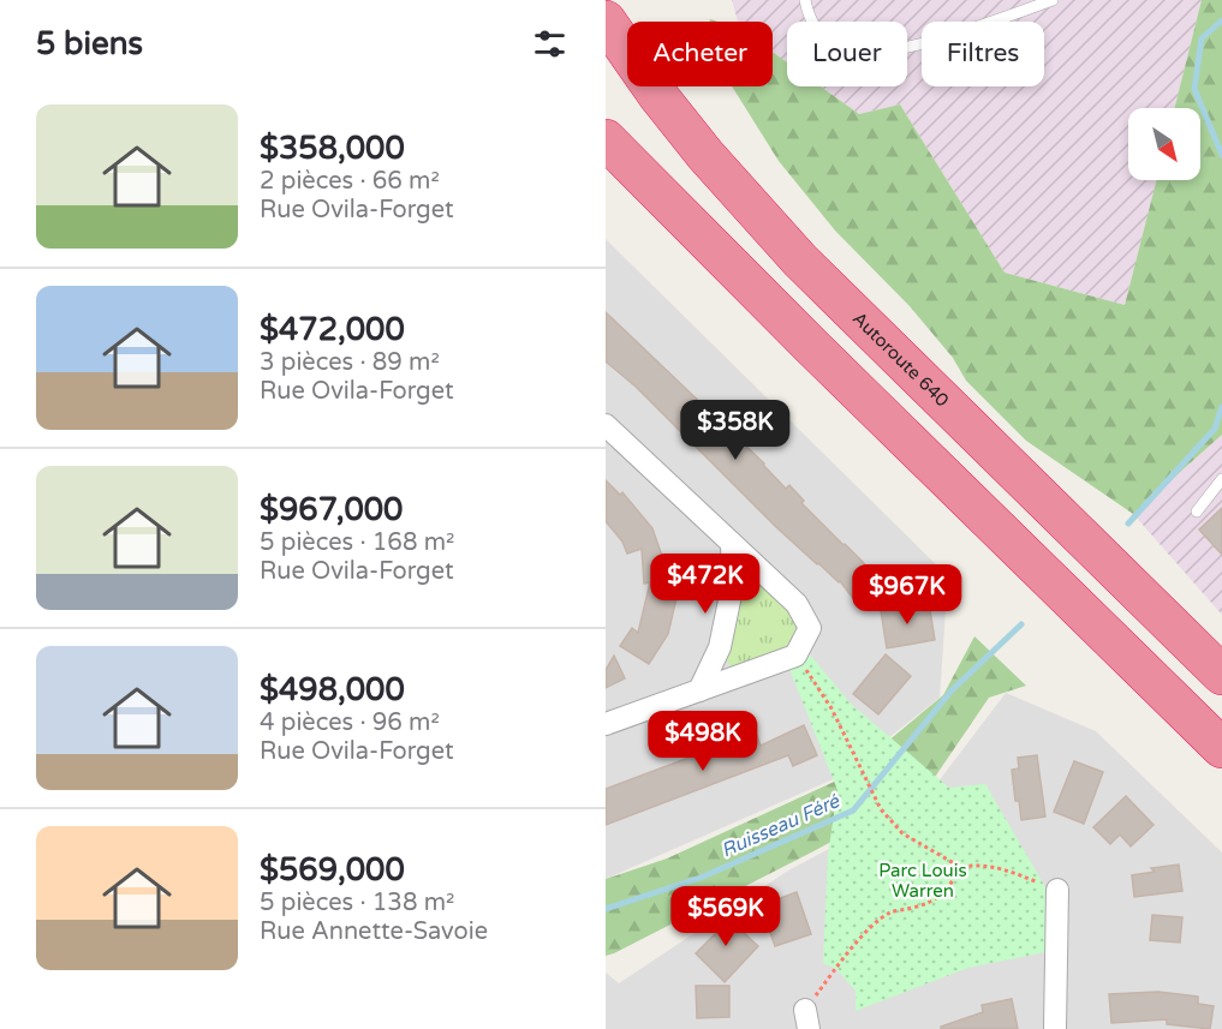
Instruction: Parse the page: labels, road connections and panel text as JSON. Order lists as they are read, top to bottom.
{
  "streets": {
    "highway": ["Autoroute 640"]
  },
  "water": ["Ruisseau Féré"],
  "parks": ["Parc Louis Warren"],
  "north": "bottom right",
  "page": {
    "heading": "5 biens",
    "chip": ["Acheter", "Louer", "Filtres"],
    "list": [
      {
        "name": "$358,000",
        "note": "2 pièces · 66 m² · Rue Ovila-Forget"
      },
      {
        "name": "$472,000",
        "note": "3 pièces · 89 m² · Rue Ovila-Forget"
      },
      {
        "name": "$967,000",
        "note": "5 pièces · 168 m² · Rue Ovila-Forget"
      },
      {
        "name": "$498,000",
        "note": "4 pièces · 96 m² · Rue Ovila-Forget"
      },
      {
        "name": "$569,000",
        "note": "5 pièces · 138 m² · Rue Annette-Savoie"
      }
    ],
    "price": [
      "$358K",
      "$472K",
      "$967K",
      "$498K",
      "$569K"
    ]
  }
}
